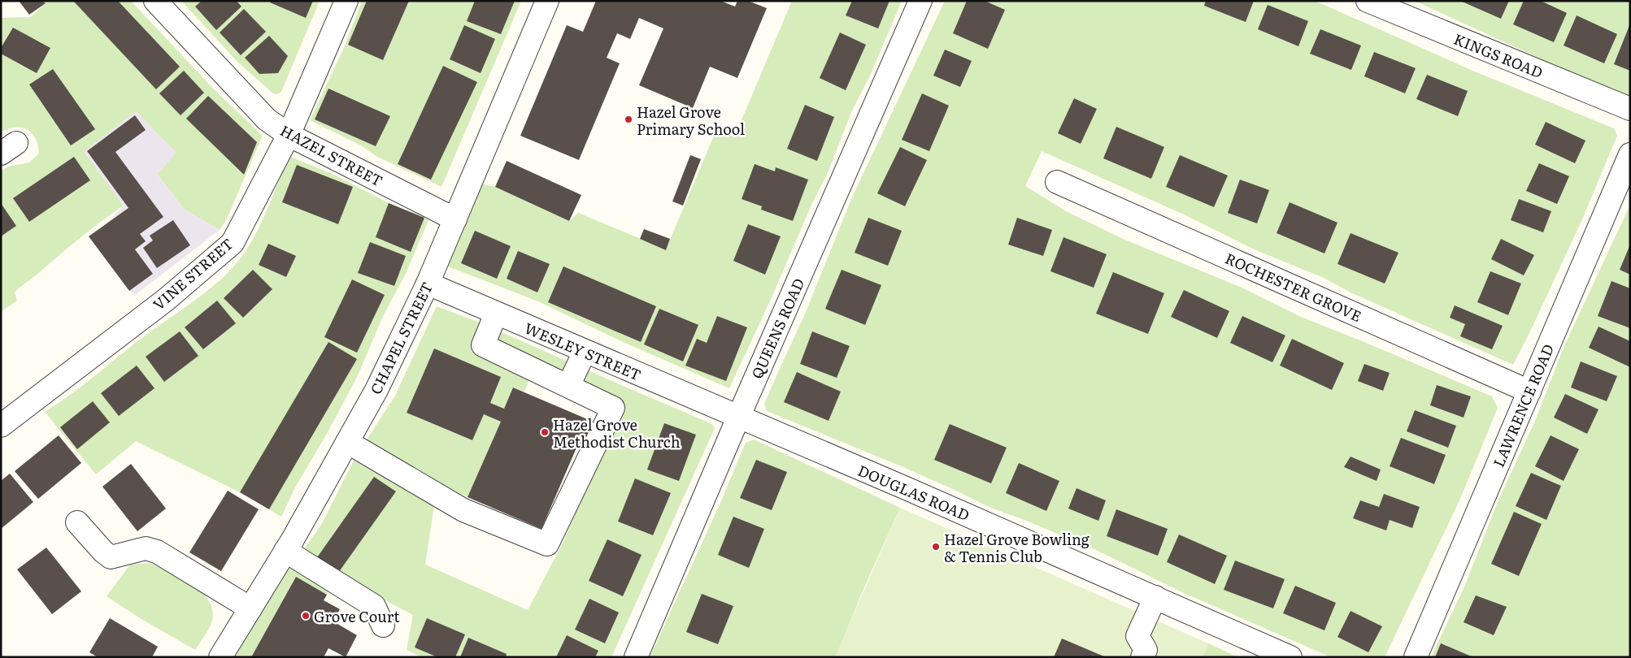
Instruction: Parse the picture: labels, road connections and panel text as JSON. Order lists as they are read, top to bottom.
{
  "streets": {
    "street": [
      "KINGS ROAD",
      "HAZEL STREET",
      "VINE STREET",
      "ROCHESTER GROVE",
      "QUEENS ROAD",
      "CHAPEL STREET",
      "WESLEY STREET",
      "LAWRENCE ROAD",
      "DOUGLAS ROAD"
    ]
  },
  "crossings": [
    ["HAZEL STREET", "VINE STREET"],
    ["HAZEL STREET", "CHAPEL STREET"],
    ["ROCHESTER GROVE", "LAWRENCE ROAD"],
    ["QUEENS ROAD", "WESLEY STREET"],
    ["QUEENS ROAD", "DOUGLAS ROAD"],
    ["CHAPEL STREET", "WESLEY STREET"],
    ["WESLEY STREET", "DOUGLAS ROAD"]
  ],
  "places": [
    "Hazel Grove Primary School",
    "Hazel Grove Methodist Church",
    "Hazel Grove Bowling & Tennis Club",
    "Grove Court"
  ]
}
